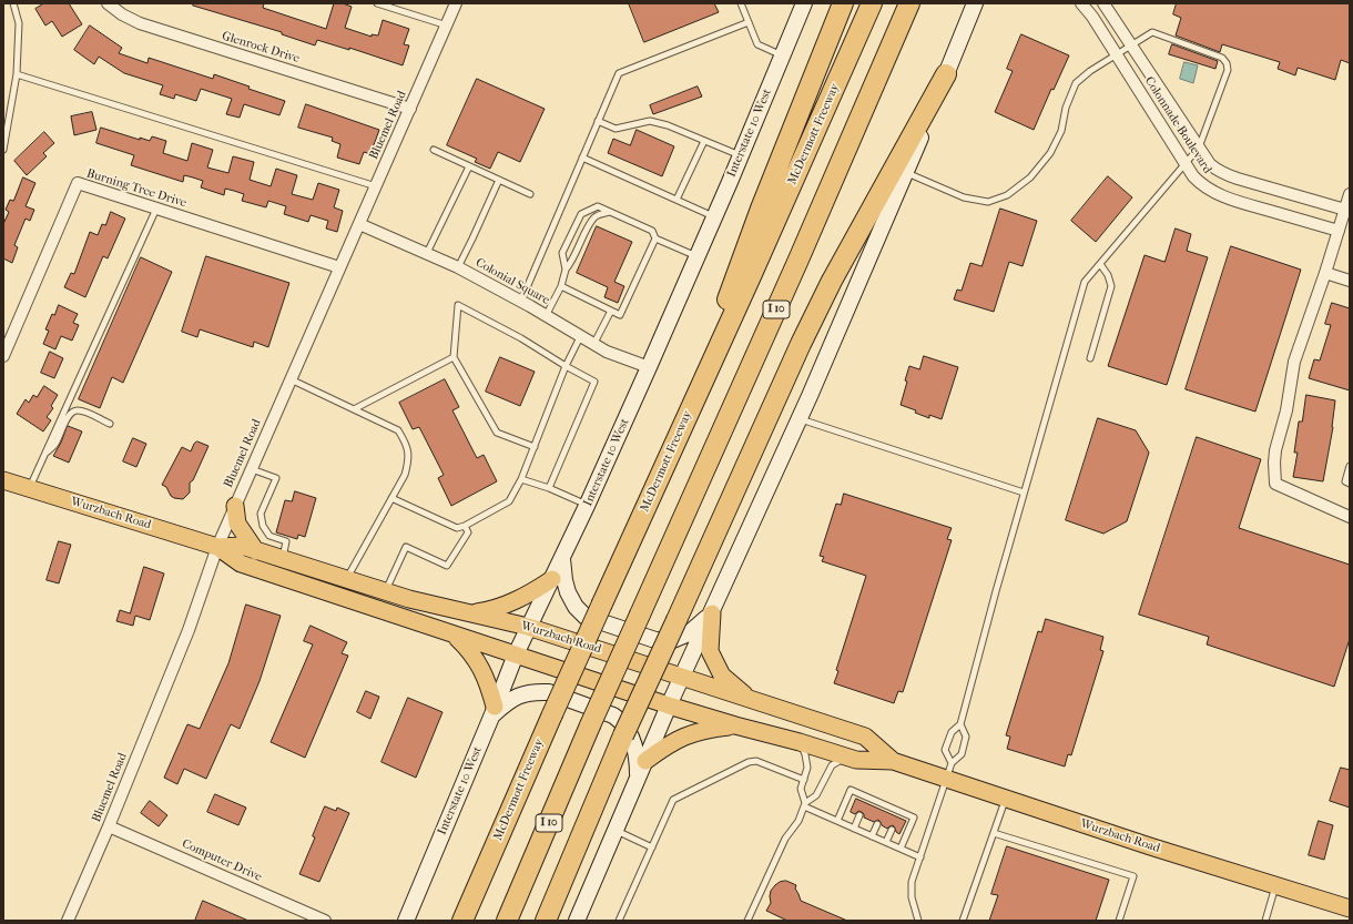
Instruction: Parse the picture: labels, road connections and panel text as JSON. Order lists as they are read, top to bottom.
{
  "streets": {
    "highway": ["McDermott Freeway", "I 10"],
    "main road": ["Interstate 10 West", "Wurzbach Road"],
    "street": [
      "Glenrock Drive",
      "Bluemel Road",
      "Colonnade Boulevard",
      "Burning Tree Drive",
      "Colonial Square",
      "Computer Drive"
    ]
  },
  "crossings": [
    ["Glenrock Drive", "Bluemel Road"],
    ["Bluemel Road", "Burning Tree Drive"],
    ["Bluemel Road", "Colonial Square"],
    ["Bluemel Road", "Wurzbach Road"],
    ["Bluemel Road", "Computer Drive"],
    ["Interstate 10 West", "Colonial Square"],
    ["Interstate 10 West", "Wurzbach Road"]
  ]
}
